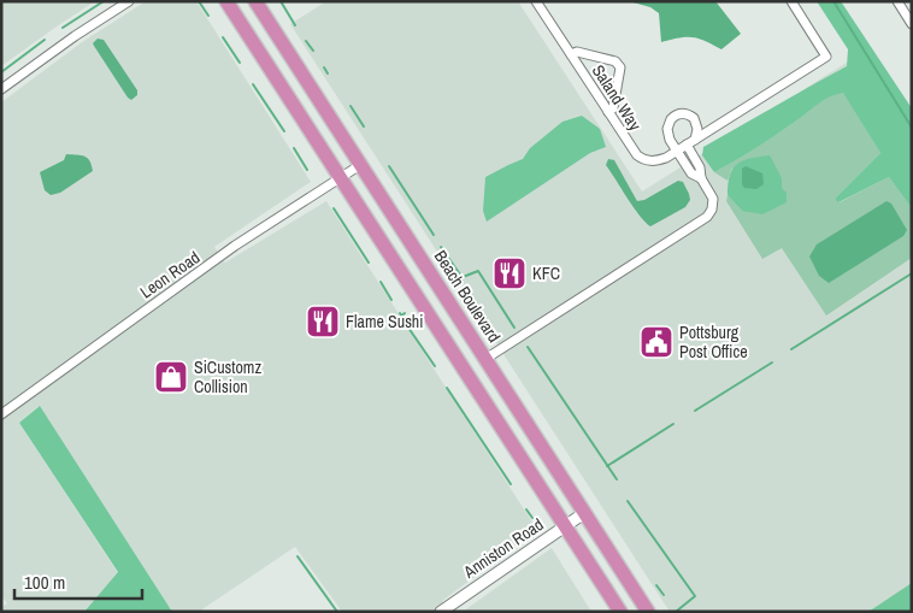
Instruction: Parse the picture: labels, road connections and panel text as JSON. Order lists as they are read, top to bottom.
{
  "streets": {
    "highway": ["Beach Boulevard"],
    "street": ["Saland Way", "Leon Road", "Anniston Road"]
  },
  "crossings": [
    ["Leon Road", "Beach Boulevard"],
    ["Beach Boulevard", "Anniston Road"]
  ],
  "places": {
    "restaurant": ["KFC", "Flame Sushi"],
    "public building": ["Pottsburg Post Office"],
    "shop": ["SiCustomz Collision"]
  },
  "scale_bar": "100 m"
}
